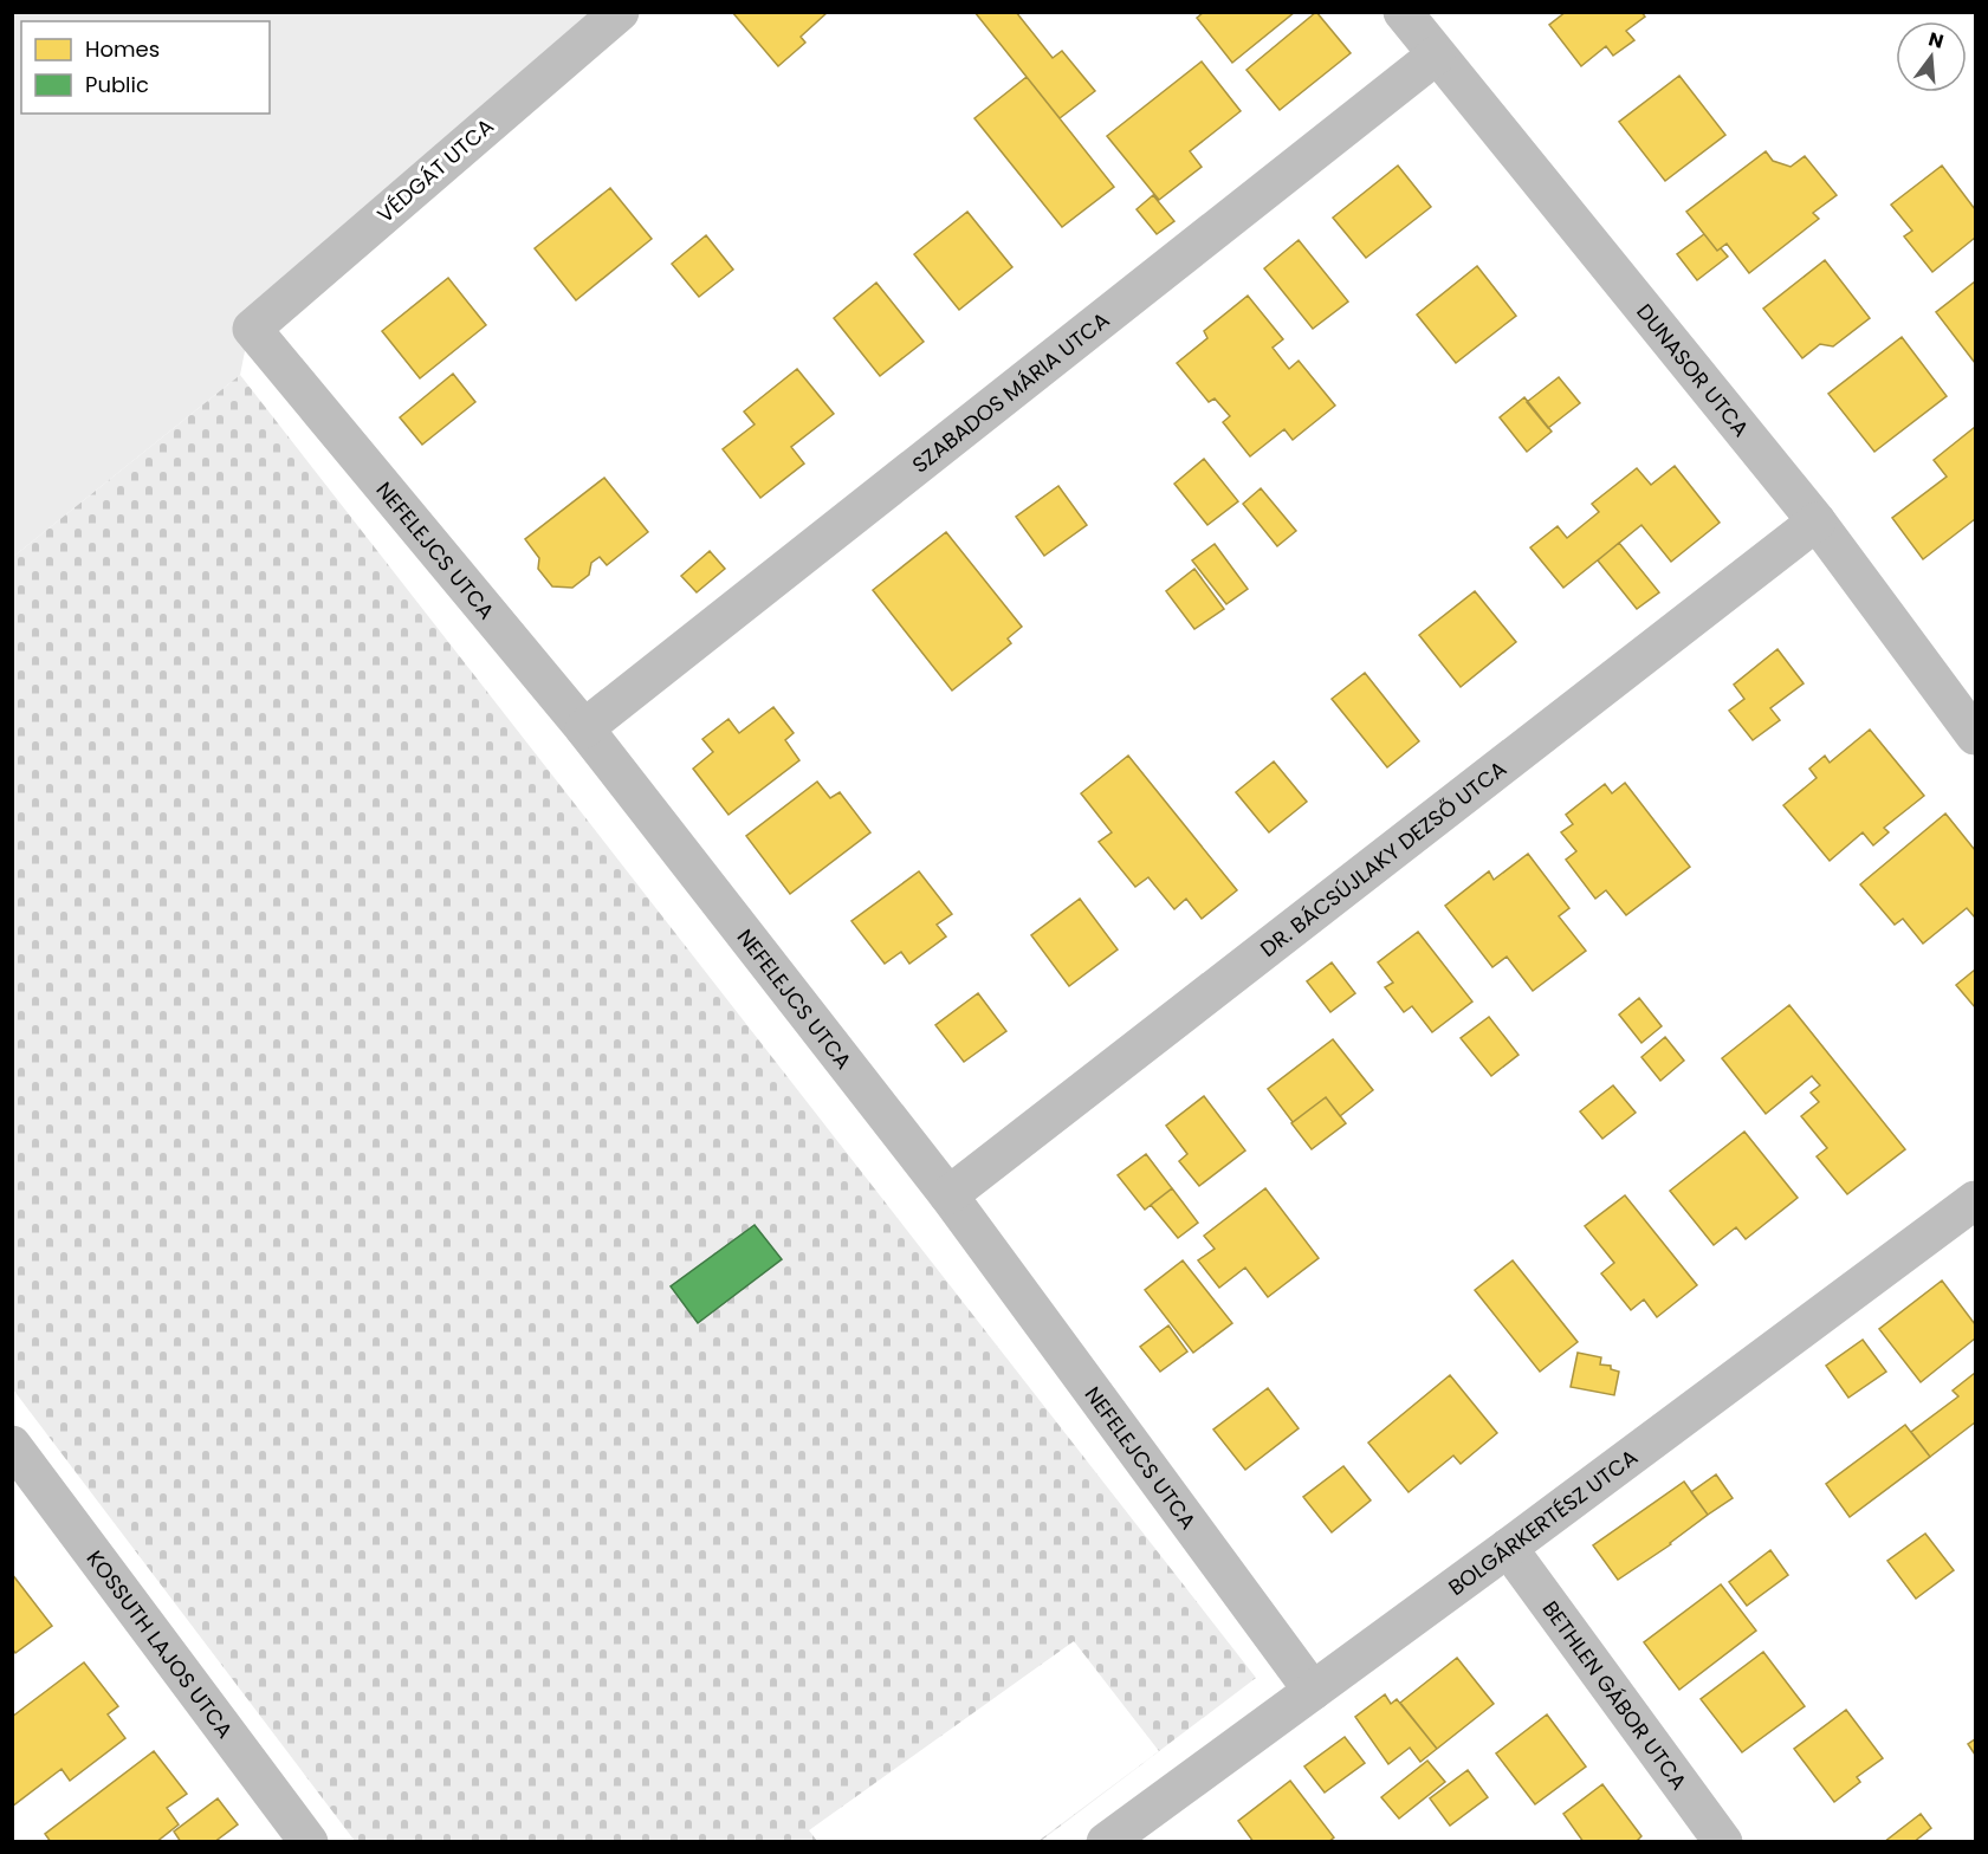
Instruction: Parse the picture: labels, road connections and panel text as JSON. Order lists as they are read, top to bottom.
{
  "streets": {
    "street": [
      "VÉDGÁT UTCA",
      "DUNASOR UTCA",
      "SZABADOS MÁRIA UTCA",
      "NEFELEJCS UTCA",
      "DR. BÁCSÚJLAKY DEZSŐ UTCA",
      "BOLGÁRKERTÉSZ UTCA",
      "KOSSUTH LAJOS UTCA",
      "BETHLEN GÁBOR UTCA"
    ]
  },
  "crossings": [
    ["VÉDGÁT UTCA", "NEFELEJCS UTCA"],
    ["DUNASOR UTCA", "SZABADOS MÁRIA UTCA"],
    ["DUNASOR UTCA", "DR. BÁCSÚJLAKY DEZSŐ UTCA"],
    ["SZABADOS MÁRIA UTCA", "NEFELEJCS UTCA"],
    ["NEFELEJCS UTCA", "DR. BÁCSÚJLAKY DEZSŐ UTCA"],
    ["NEFELEJCS UTCA", "BOLGÁRKERTÉSZ UTCA"],
    ["BOLGÁRKERTÉSZ UTCA", "BETHLEN GÁBOR UTCA"]
  ],
  "legend": ["Homes", "Public"],
  "north": "top"
}
